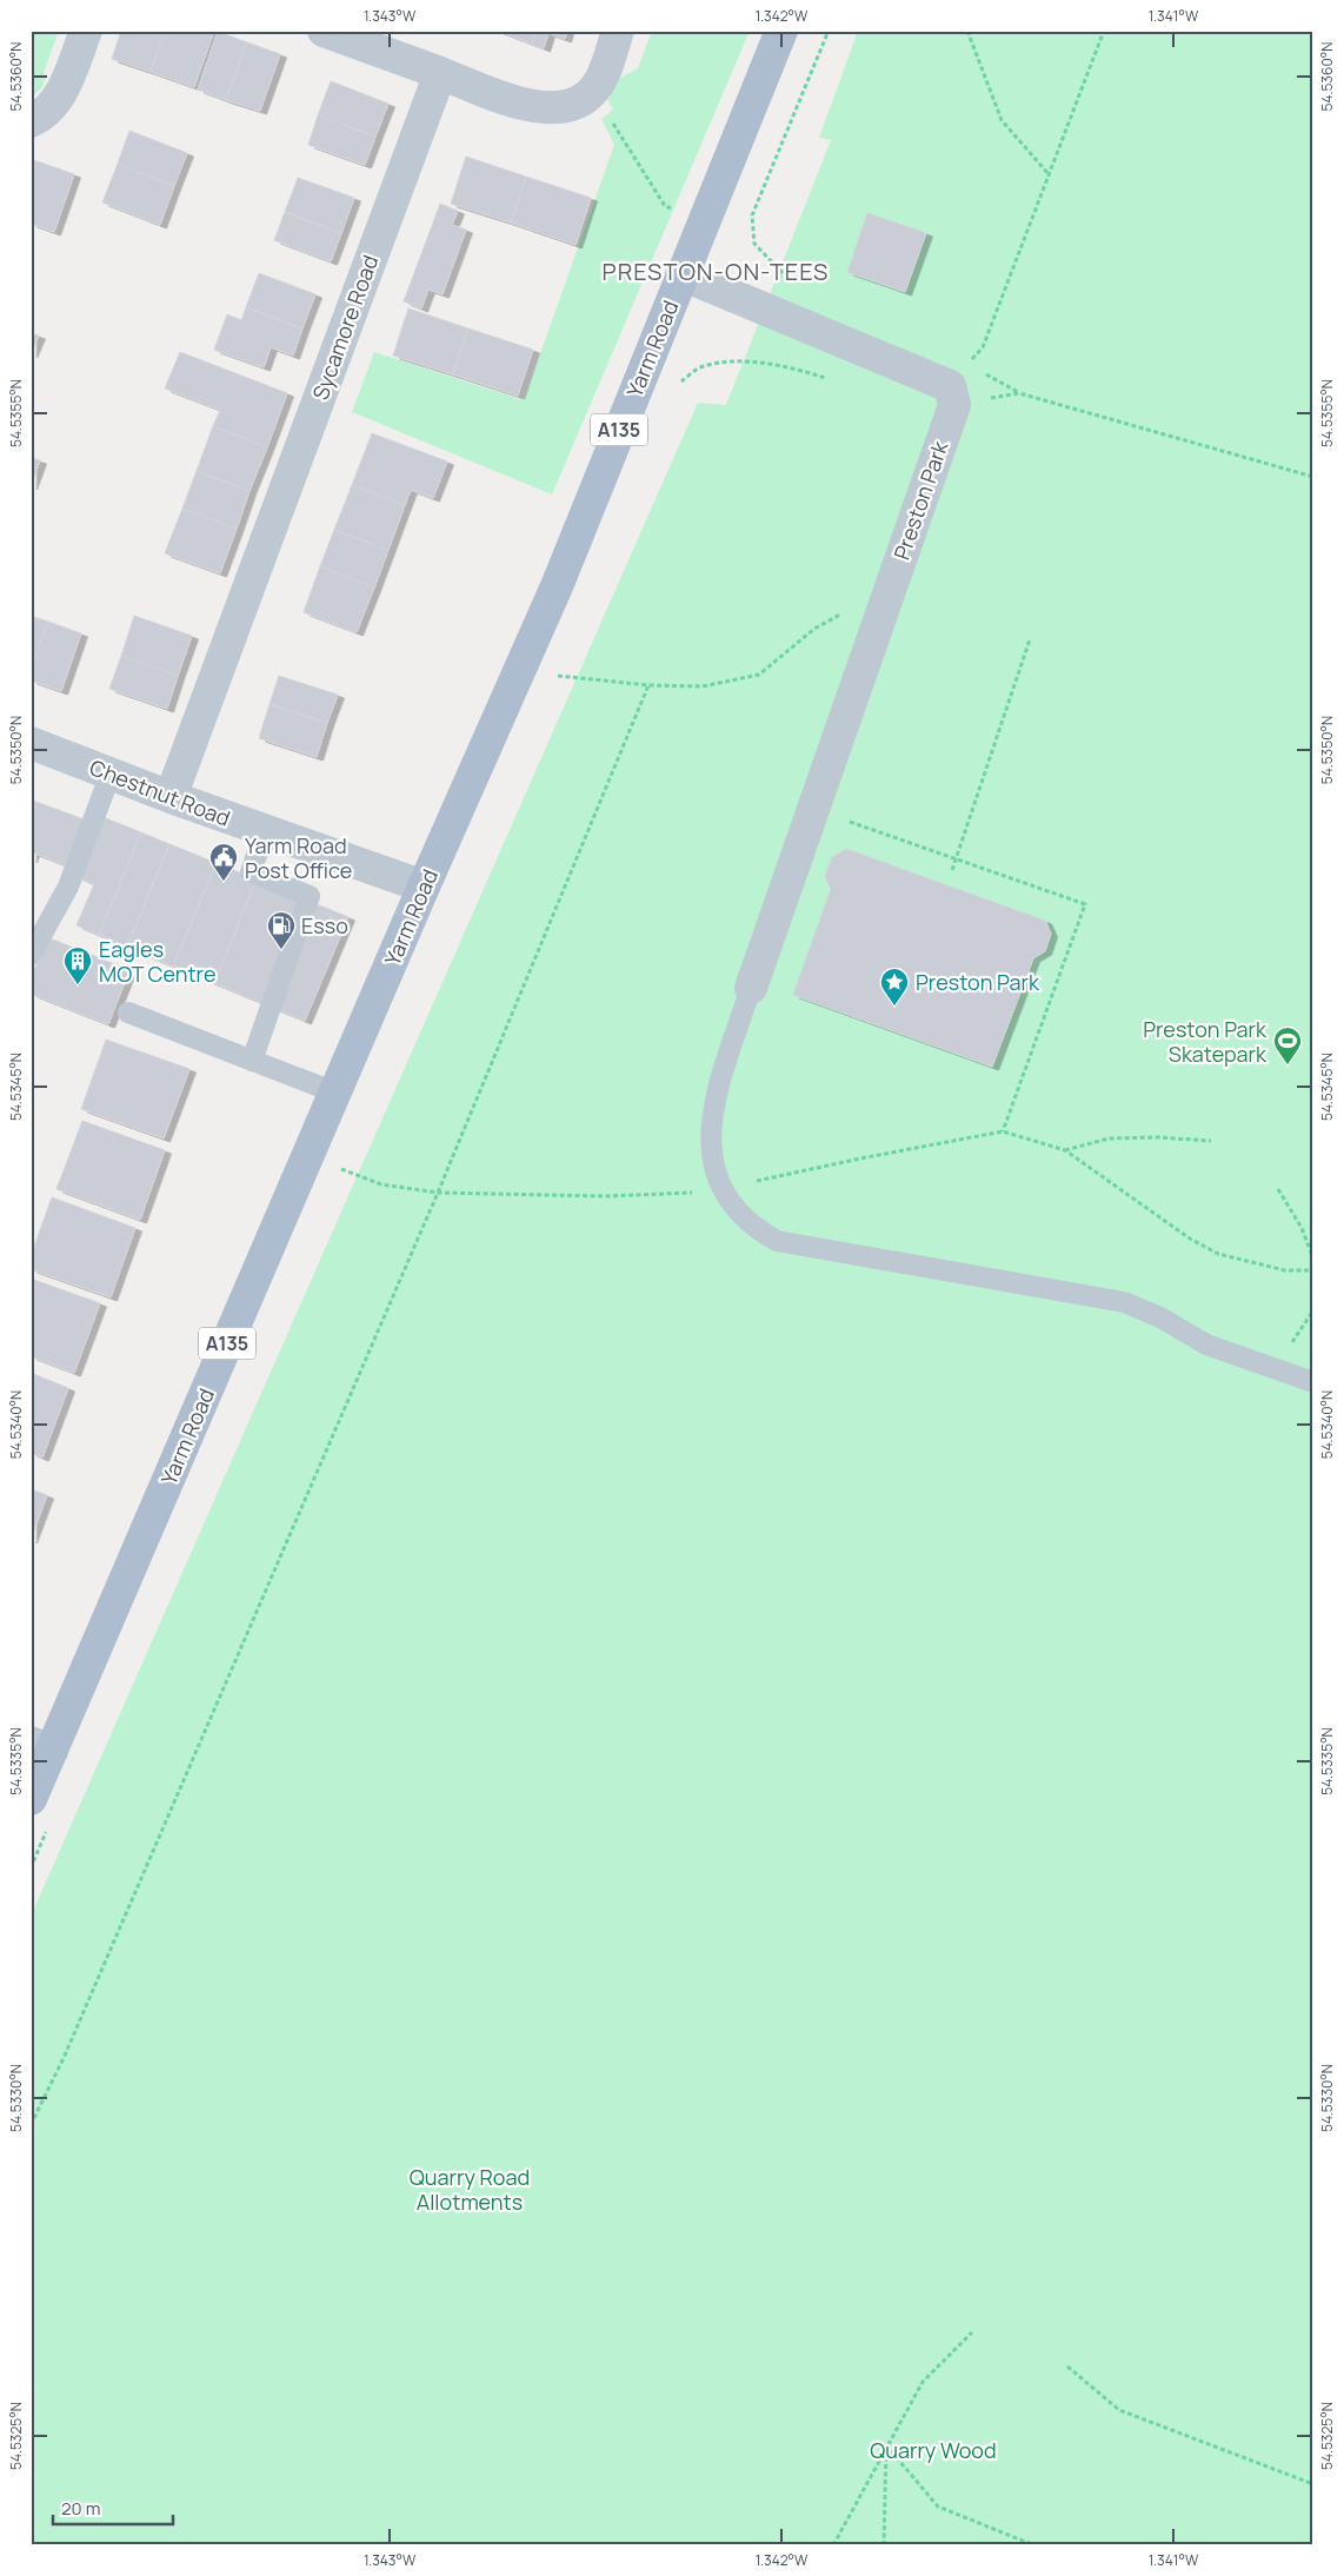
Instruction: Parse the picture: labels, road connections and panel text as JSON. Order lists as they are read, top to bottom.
{
  "streets": {
    "main road": ["Yarm Road", "A135"],
    "street": ["Sycamore Road", "Preston Park", "Chestnut Road"]
  },
  "crossings": [
    ["Sycamore Road", "Chestnut Road"],
    ["Yarm Road", "Chestnut Road"]
  ],
  "districts": ["PRESTON-ON-TEES"],
  "parks": ["Quarry Road Allotments", "Quarry Wood"],
  "places": {
    "public building": ["Yarm Road Post Office"],
    "fuel station": ["Esso"],
    "building": ["Eagles MOT Centre"],
    "place": ["Preston Park"],
    "sports": ["Preston Park Skatepark"]
  },
  "scale_bar": "20 m",
  "coordinates": [
    "1.343°W",
    "1.342°W",
    "1.341°W",
    "54.5360°N",
    "54.5355°N",
    "54.5350°N",
    "54.5345°N",
    "54.5340°N",
    "54.5335°N",
    "54.5330°N",
    "54.5325°N"
  ]
}
